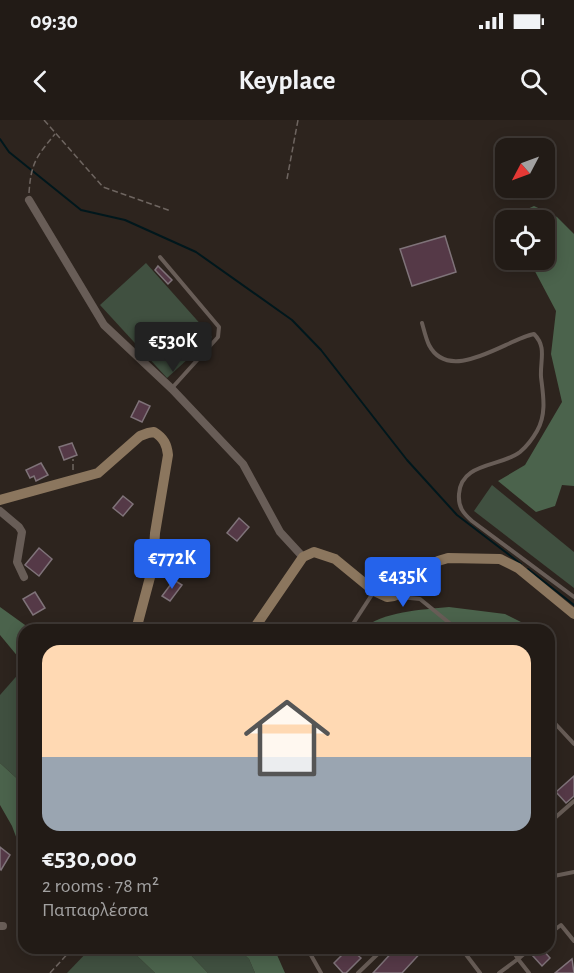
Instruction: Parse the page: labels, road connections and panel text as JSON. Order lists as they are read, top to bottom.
{
  "north": "bottom left",
  "page": {
    "status": "09:30",
    "header": "Keyplace",
    "price": ["€530K", "€772K", "€435K"],
    "list": [
      {
        "name": "€530,000",
        "note": "2 rooms · 78 m² · Παπαφλέσσα"
      }
    ]
  }
}
